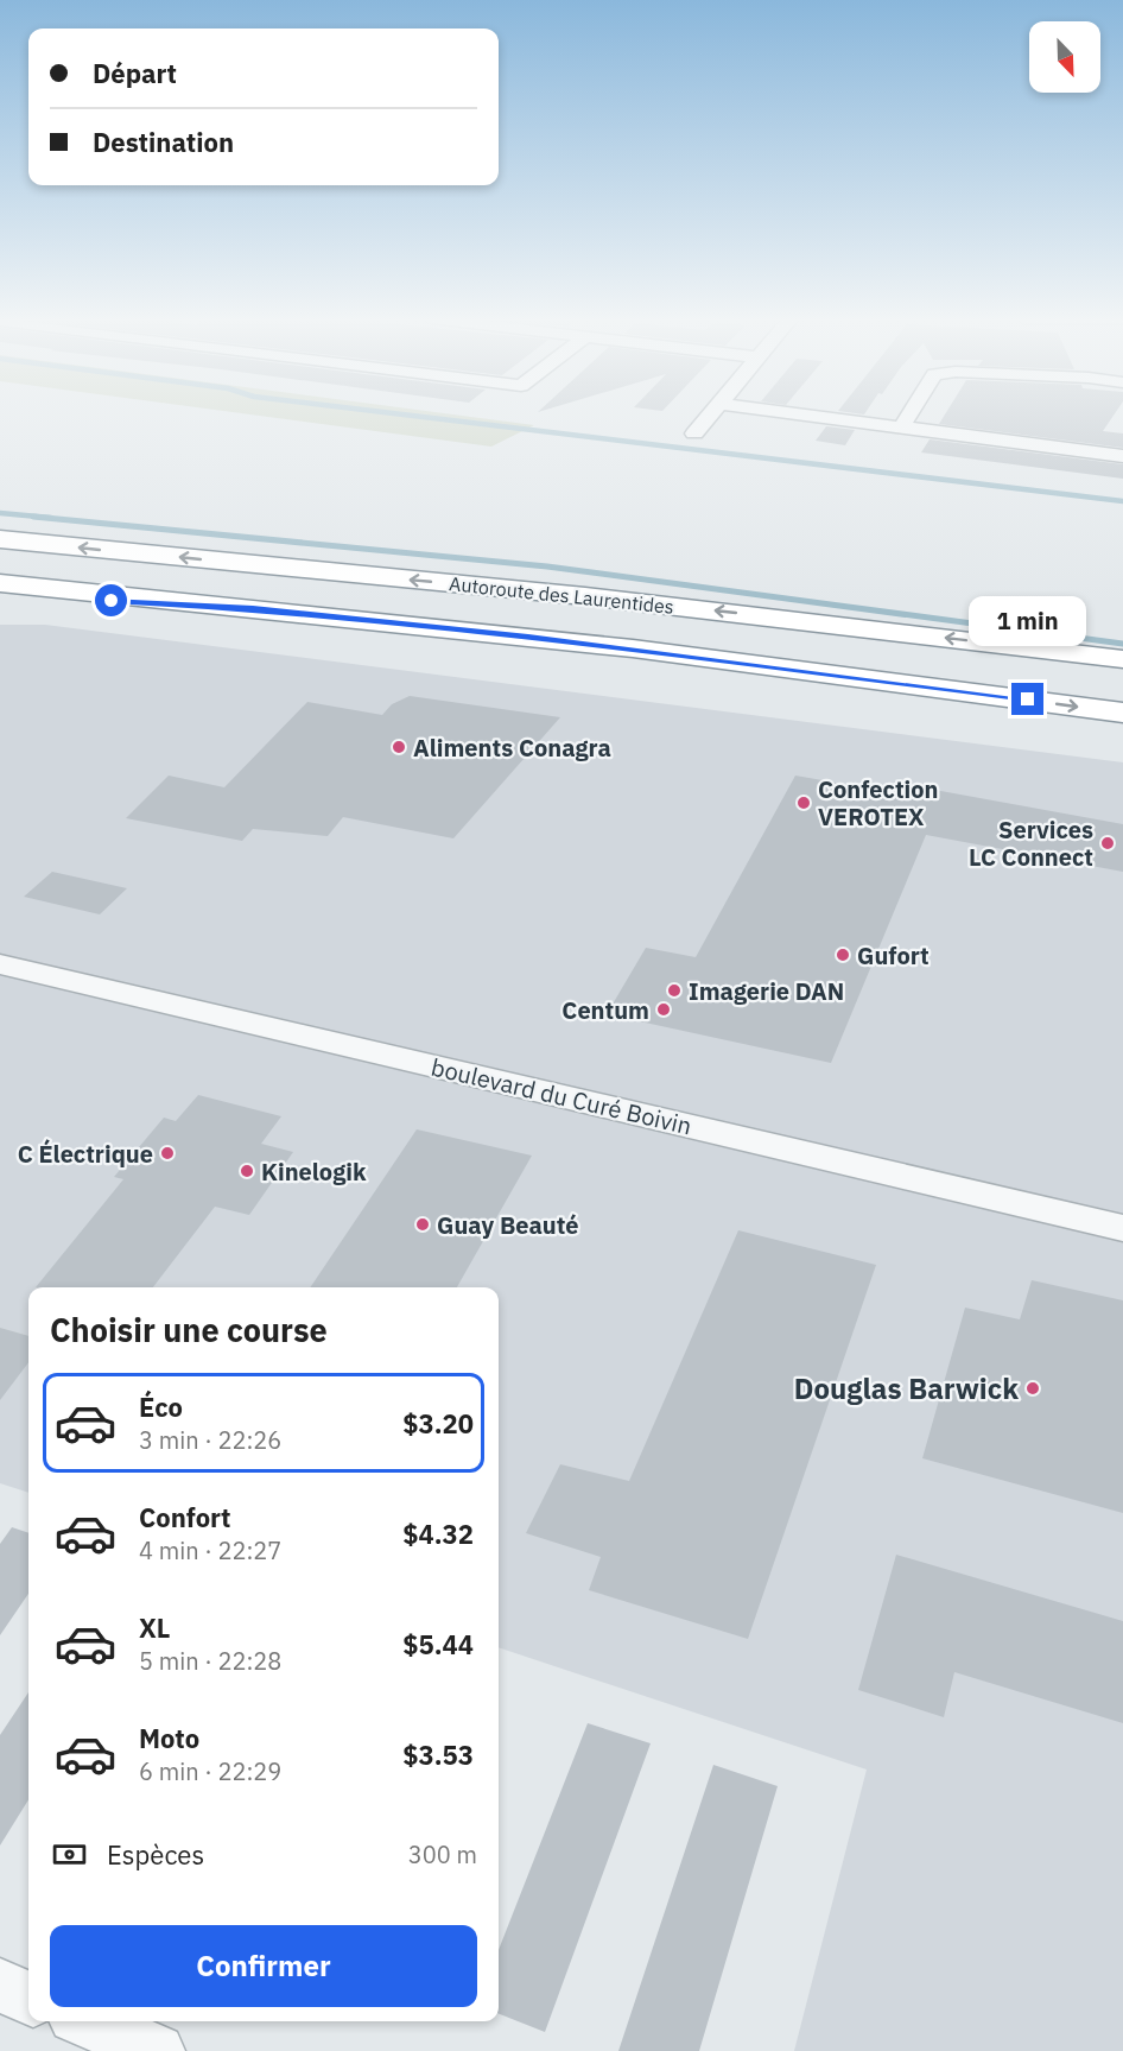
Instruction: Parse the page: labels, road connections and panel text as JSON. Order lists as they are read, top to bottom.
{
  "streets": {
    "highway": ["Autoroute des Laurentides"],
    "street": ["boulevard du Curé Boivin"]
  },
  "places": [
    "Aliments Conagra",
    "Confection VEROTEX",
    "Services LC Connect",
    "Gufort",
    "Imagerie DAN",
    "Centum",
    "C Électrique",
    "Kinelogik",
    "Guay Beauté",
    "Douglas Barwick"
  ],
  "north": "bottom right",
  "page": {
    "banner": ["Départ", "Destination"],
    "bubble": "1 min",
    "heading": "Choisir une course",
    "list": [
      {
        "name": "Éco",
        "note": "3 min · 22:26",
        "value": "$3.20"
      },
      {
        "name": "Confort",
        "note": "4 min · 22:27",
        "value": "$4.32"
      },
      {
        "name": "XL",
        "note": "5 min · 22:28",
        "value": "$5.44"
      },
      {
        "name": "Moto",
        "note": "6 min · 22:29",
        "value": "$3.53"
      }
    ],
    "pay": ["Espèces", "300 m"],
    "buttons": "Confirmer"
  }
}
